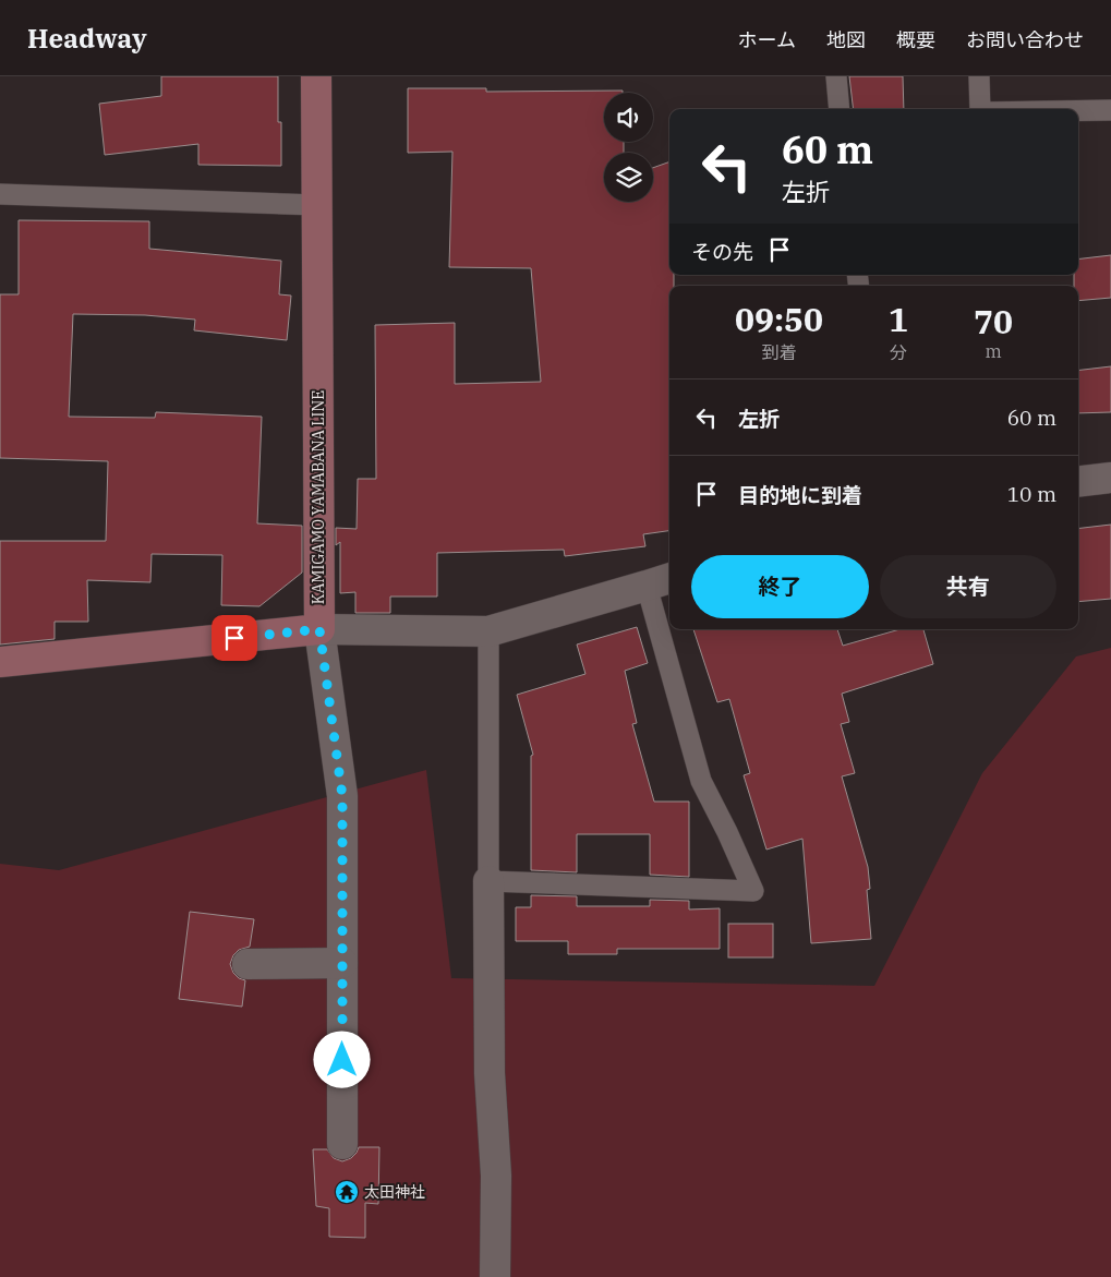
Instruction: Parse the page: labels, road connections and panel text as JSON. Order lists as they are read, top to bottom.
{
  "streets": {
    "main road": ["KAMIGAMO YAMABANA LINE"]
  },
  "places": {
    "temple": ["太田神社"]
  },
  "page": {
    "header": "Headway",
    "nav": [
      "ホーム",
      "地図",
      "概要",
      "お問い合わせ"
    ],
    "turn": ["60 m", "左折"],
    "then": "その先",
    "eta": [
      "09:50",
      "到着",
      "1",
      "分",
      "70",
      "m"
    ],
    "list": [
      {
        "name": "左折",
        "value": "60 m"
      },
      {
        "name": "目的地に到着",
        "value": "10 m"
      }
    ],
    "buttons": ["終了", "共有"]
  }
}
